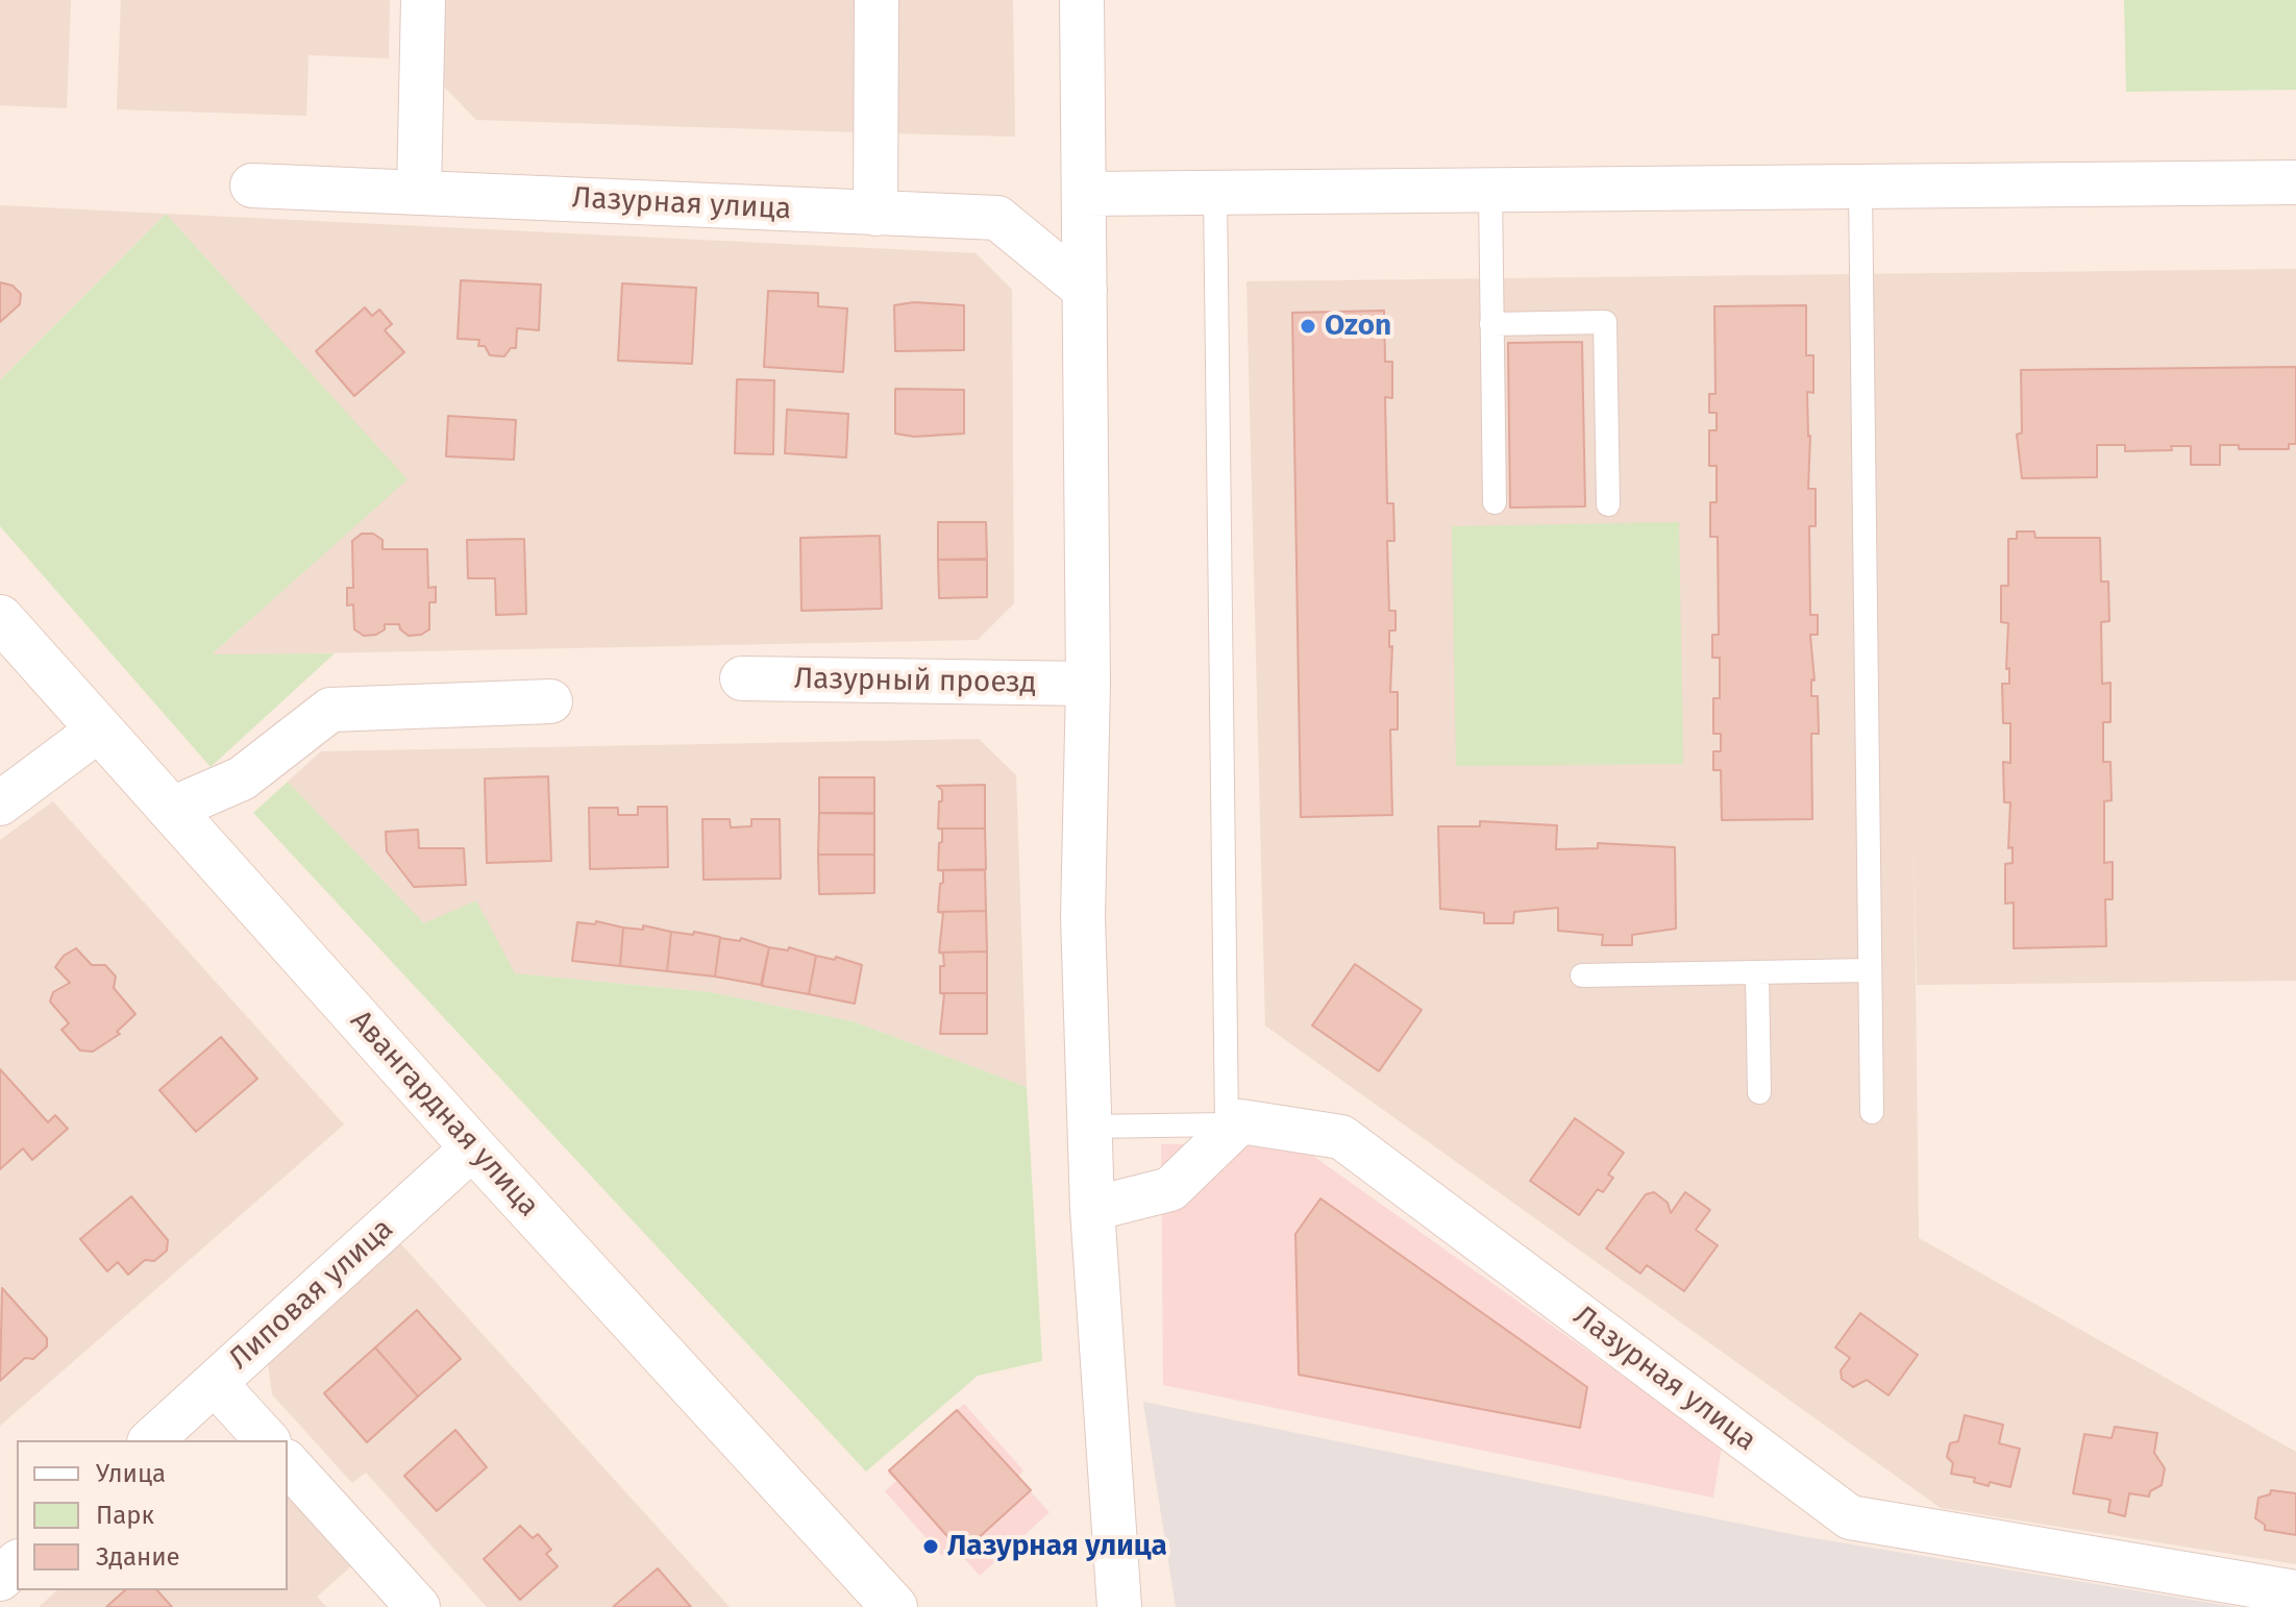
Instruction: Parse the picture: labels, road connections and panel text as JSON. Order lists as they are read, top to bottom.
{
  "streets": {
    "main road": ["Авангардная улица"],
    "street": ["Лазурная улица", "Лазурный проезд", "Липовая улица"]
  },
  "crossings": [
    ["Авангардная улица", "Липовая улица"]
  ],
  "places": ["Ozon", "Лазурная улица"],
  "legend": ["Улица", "Парк", "Здание"]
}
